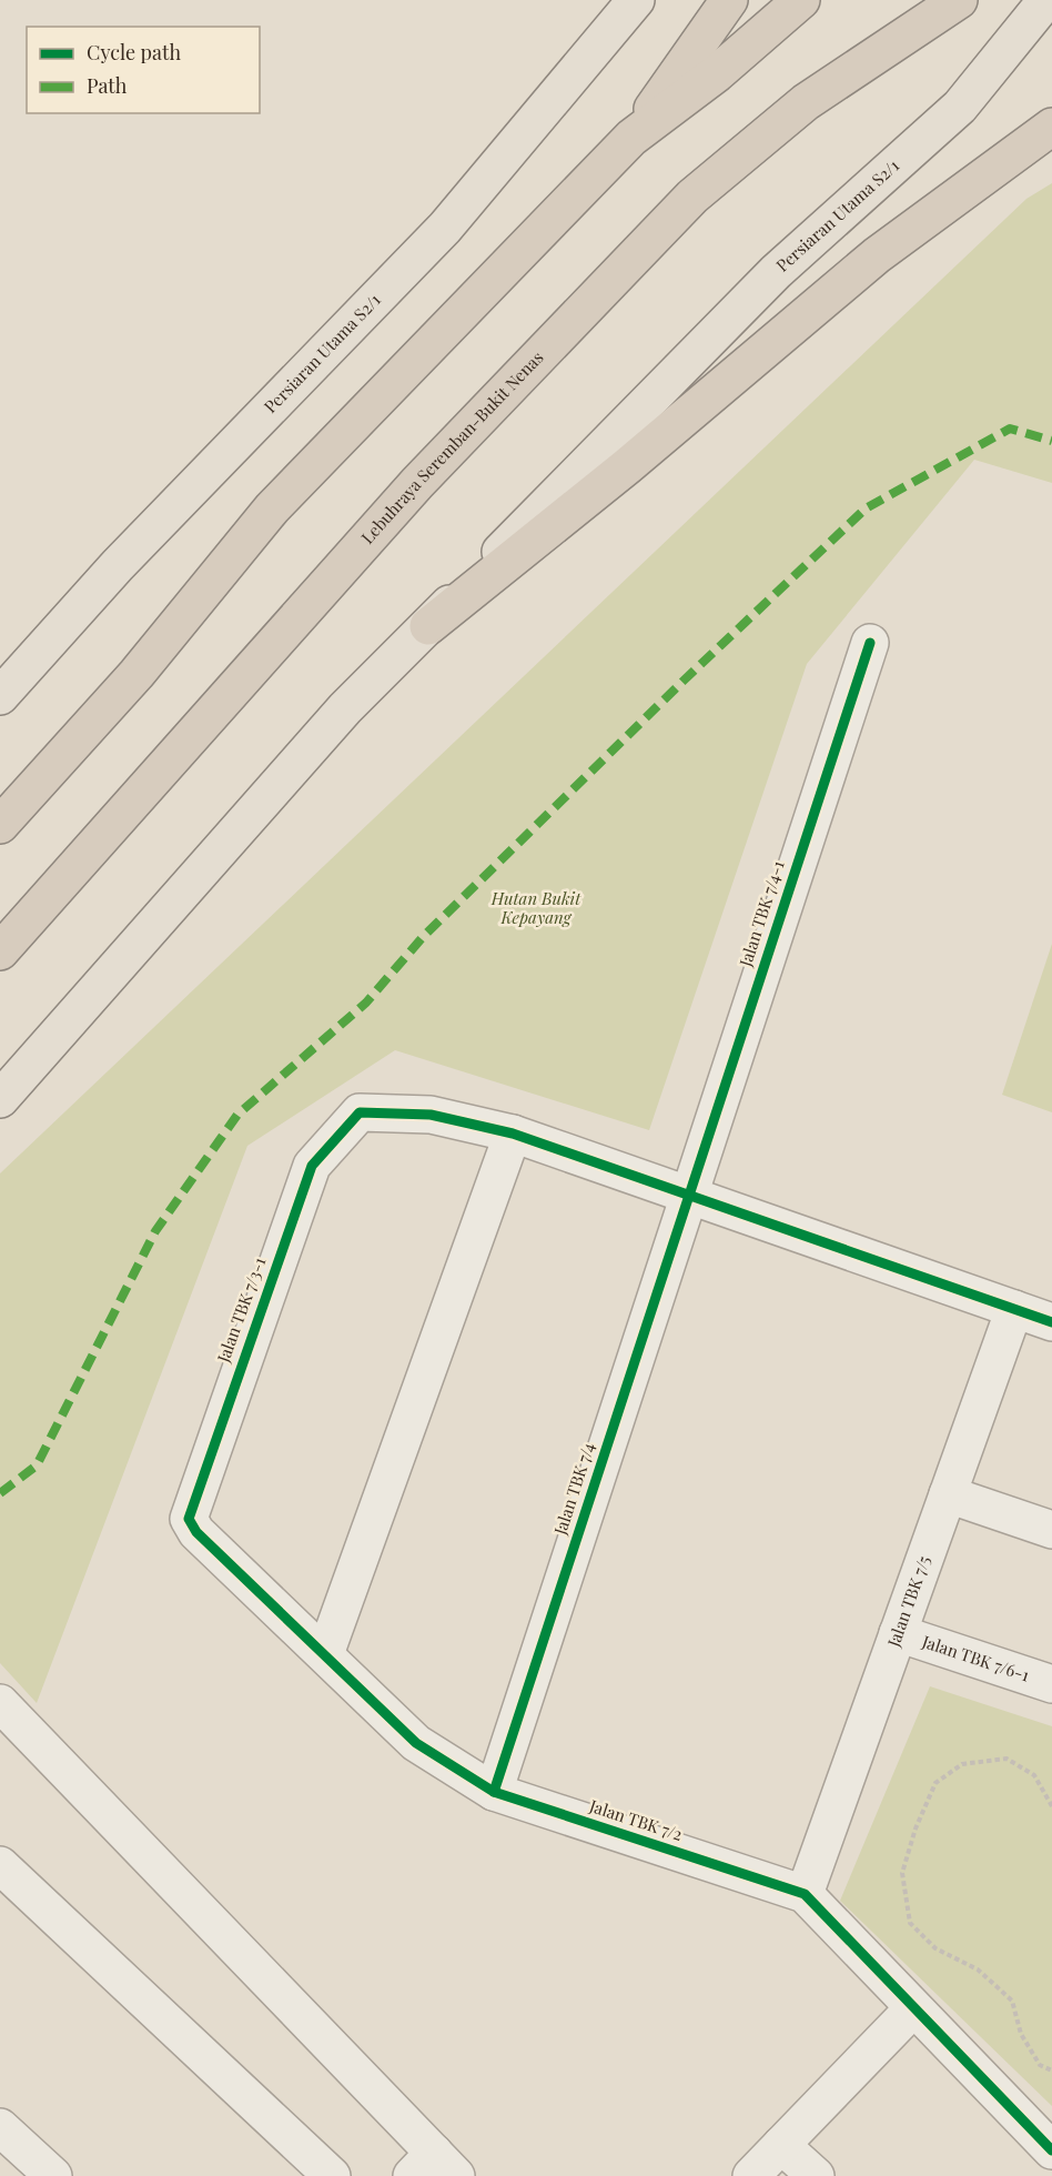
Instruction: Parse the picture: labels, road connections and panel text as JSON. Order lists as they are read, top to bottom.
{
  "streets": {
    "highway": ["Lebuhraya Seremban-Bukit Nenas"],
    "main road": ["Persiaran Utama S2/1"],
    "street": [
      "Jalan TBK 7/4-1",
      "Jalan TBK 7/3-1",
      "Jalan TBK 7/4",
      "Jalan TBK 7/5",
      "Jalan TBK 7/6-1",
      "Jalan TBK 7/2"
    ]
  },
  "crossings": [
    ["Jalan TBK 7/4-1", "Jalan TBK 7/4"],
    ["Jalan TBK 7/3-1", "Jalan TBK 7/2"],
    ["Jalan TBK 7/4", "Jalan TBK 7/2"],
    ["Jalan TBK 7/5", "Jalan TBK 7/6-1"],
    ["Jalan TBK 7/5", "Jalan TBK 7/2"]
  ],
  "parks": ["Hutan Bukit Kepayang"],
  "legend": ["Cycle path", "Path"]
}
